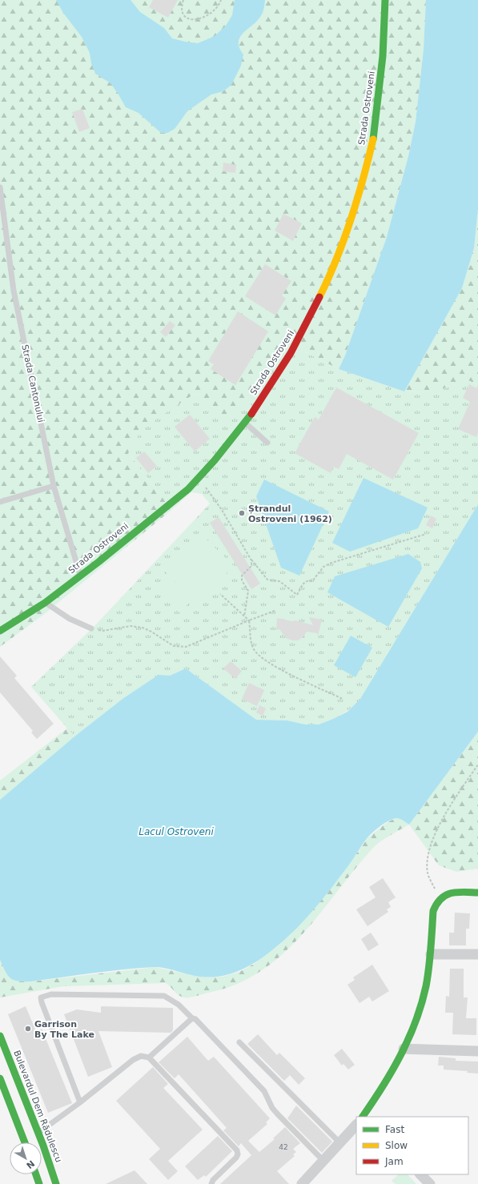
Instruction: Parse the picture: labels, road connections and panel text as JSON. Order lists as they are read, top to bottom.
{
  "streets": {
    "street": ["Strada Ostroveni", "Bulevardul Dem Rădulescu"],
    "lane": ["Strada Cantonului"]
  },
  "crossings": [
    ["Strada Ostroveni", "Strada Cantonului"]
  ],
  "water": ["Lacul Ostroveni"],
  "places": ["Ștrandul Ostroveni (1962)", "Garrison By The Lake"],
  "house_numbers": ["42"],
  "legend": ["Fast", "Slow", "Jam"],
  "north": "bottom right"
}
